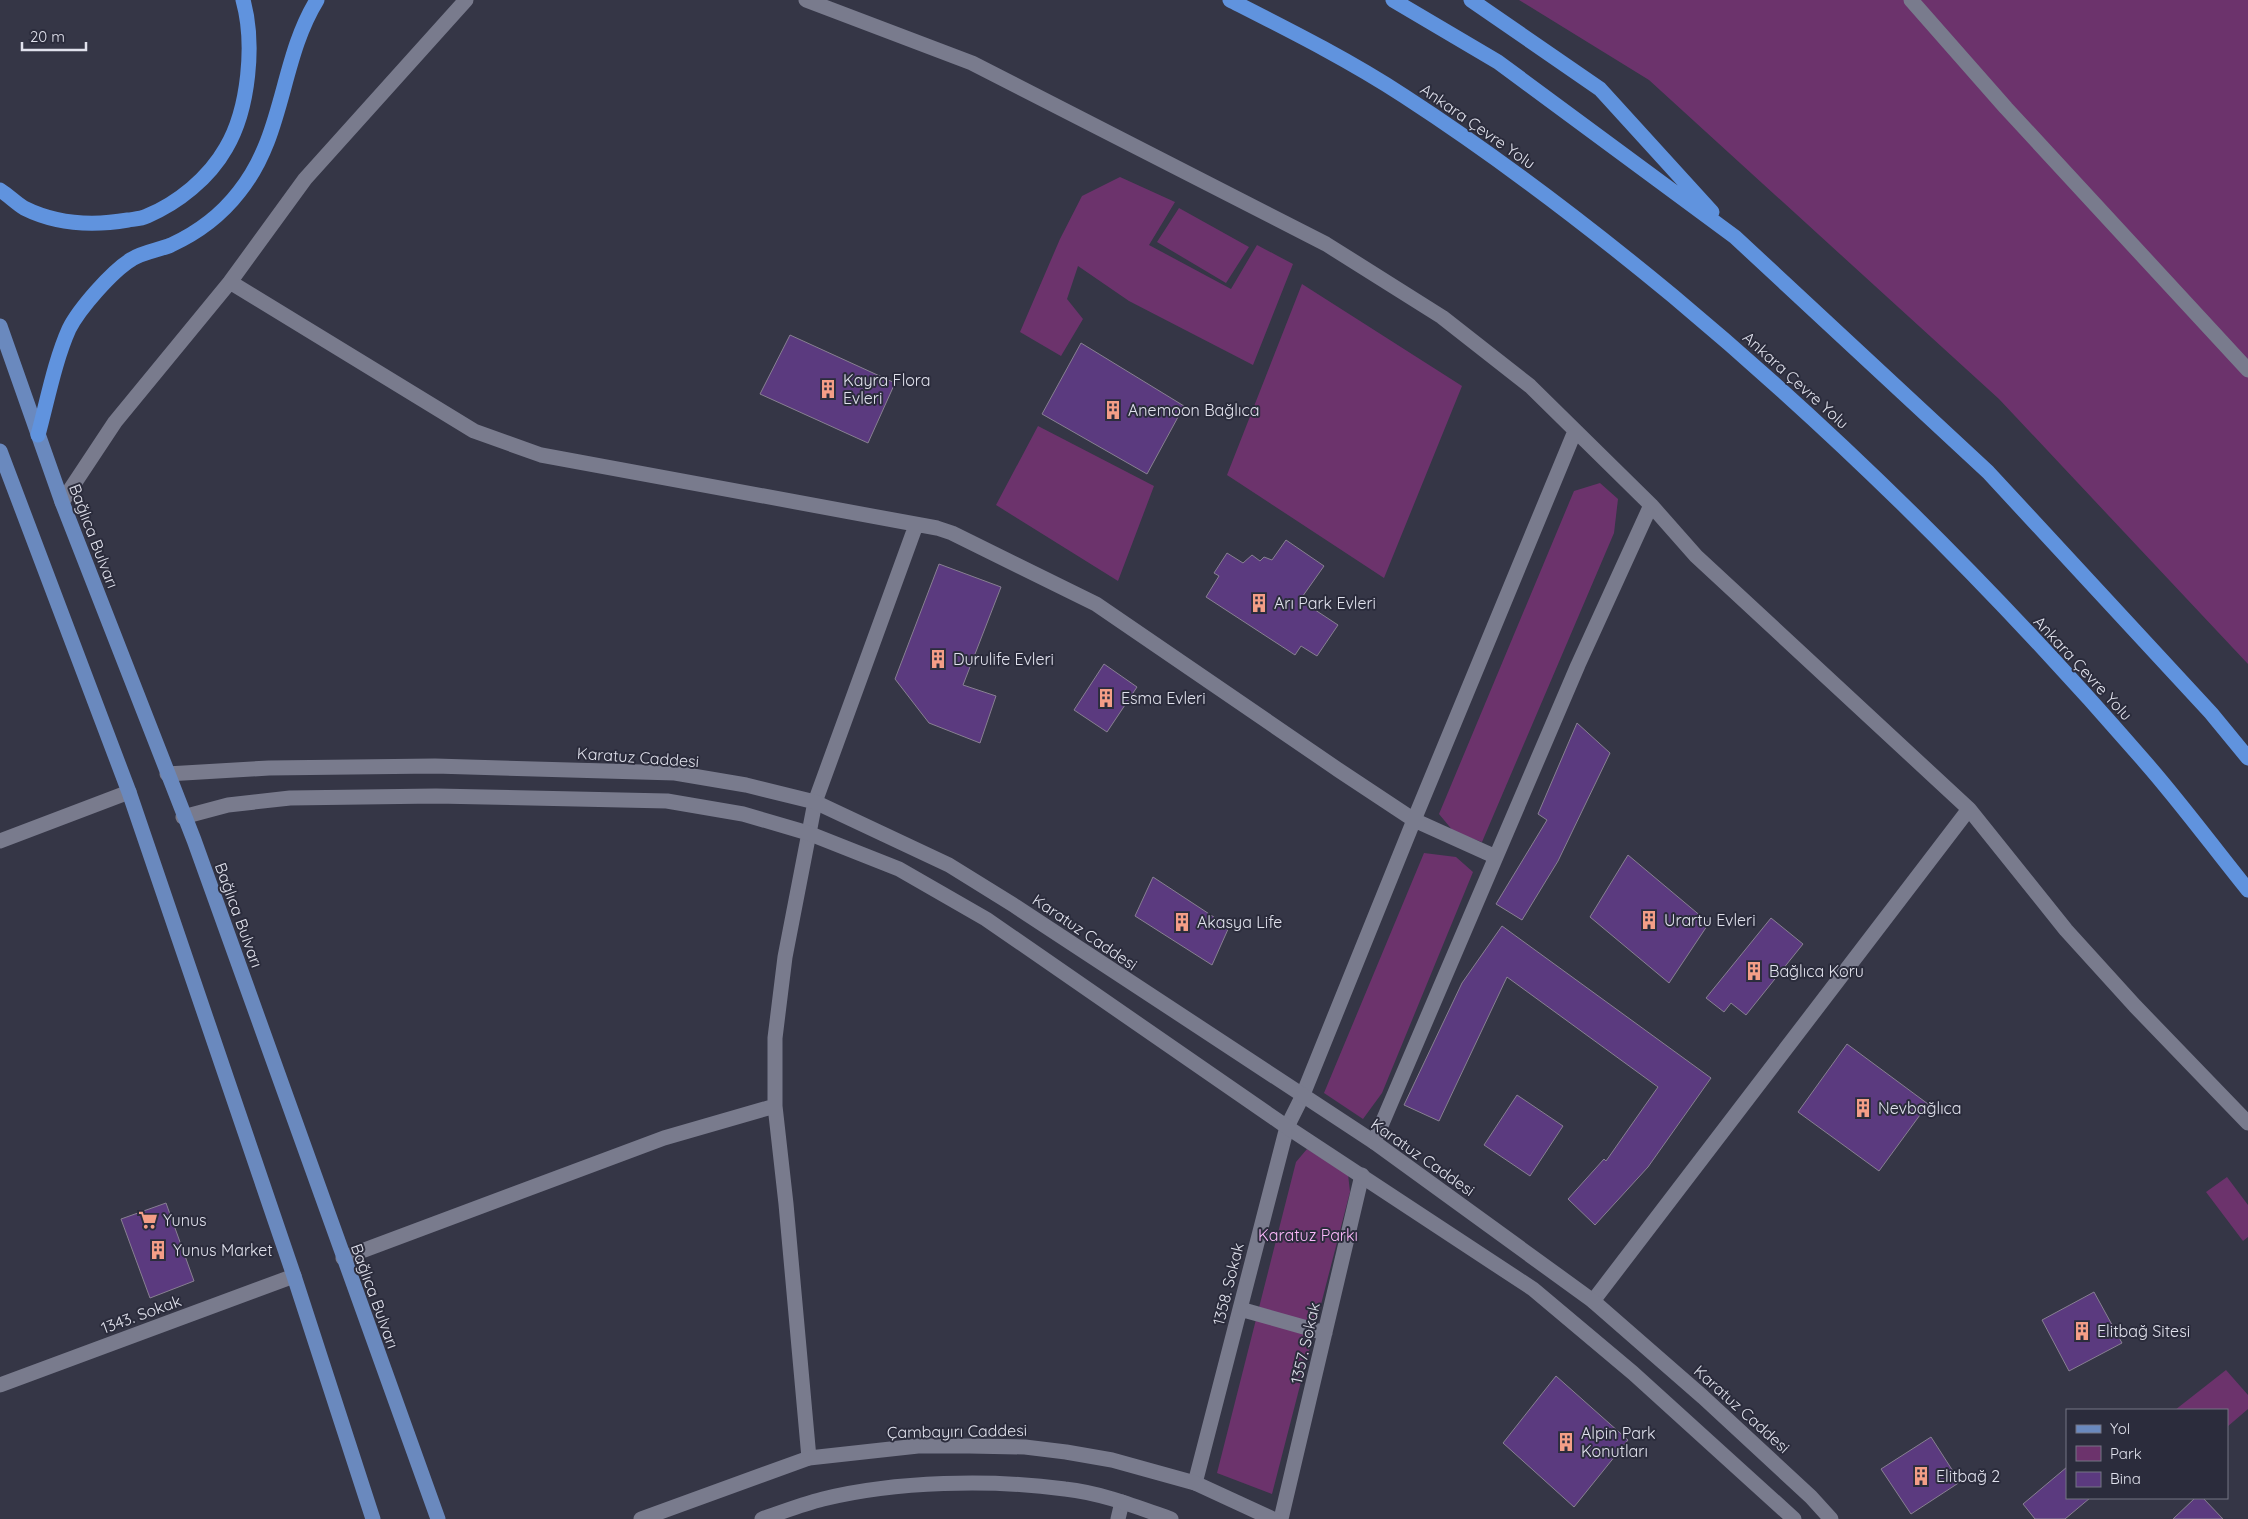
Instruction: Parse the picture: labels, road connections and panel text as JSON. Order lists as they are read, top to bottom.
{
  "streets": {
    "highway": ["Ankara Çevre Yolu"],
    "main road": ["Bağlıca Bulvarı"],
    "street": [
      "Karatuz Caddesi",
      "1358. Sokak",
      "1343. Sokak",
      "1357. Sokak",
      "Çambayırı Caddesi"
    ]
  },
  "crossings": [
    ["Bağlıca Bulvarı", "Karatuz Caddesi"],
    ["Karatuz Caddesi", "1358. Sokak"],
    ["1358. Sokak", "Çambayırı Caddesi"]
  ],
  "parks": ["Karatuz Parkı"],
  "places": {
    "building": [
      "Kayra Flora Evleri",
      "Anemoon Bağlıca",
      "Arı Park Evleri",
      "Durulife Evleri",
      "Esma Evleri",
      "Urartu Evleri",
      "Akasya Life",
      "Bağlıca Koru",
      "Nevbağlıca",
      "Yunus Market",
      "Elitbağ Sitesi",
      "Alpin Park Konutları",
      "Elitbağ 2"
    ],
    "supermarket": ["Yunus"]
  },
  "legend": ["Yol", "Park", "Bina"],
  "scale_bar": "20 m"
}
